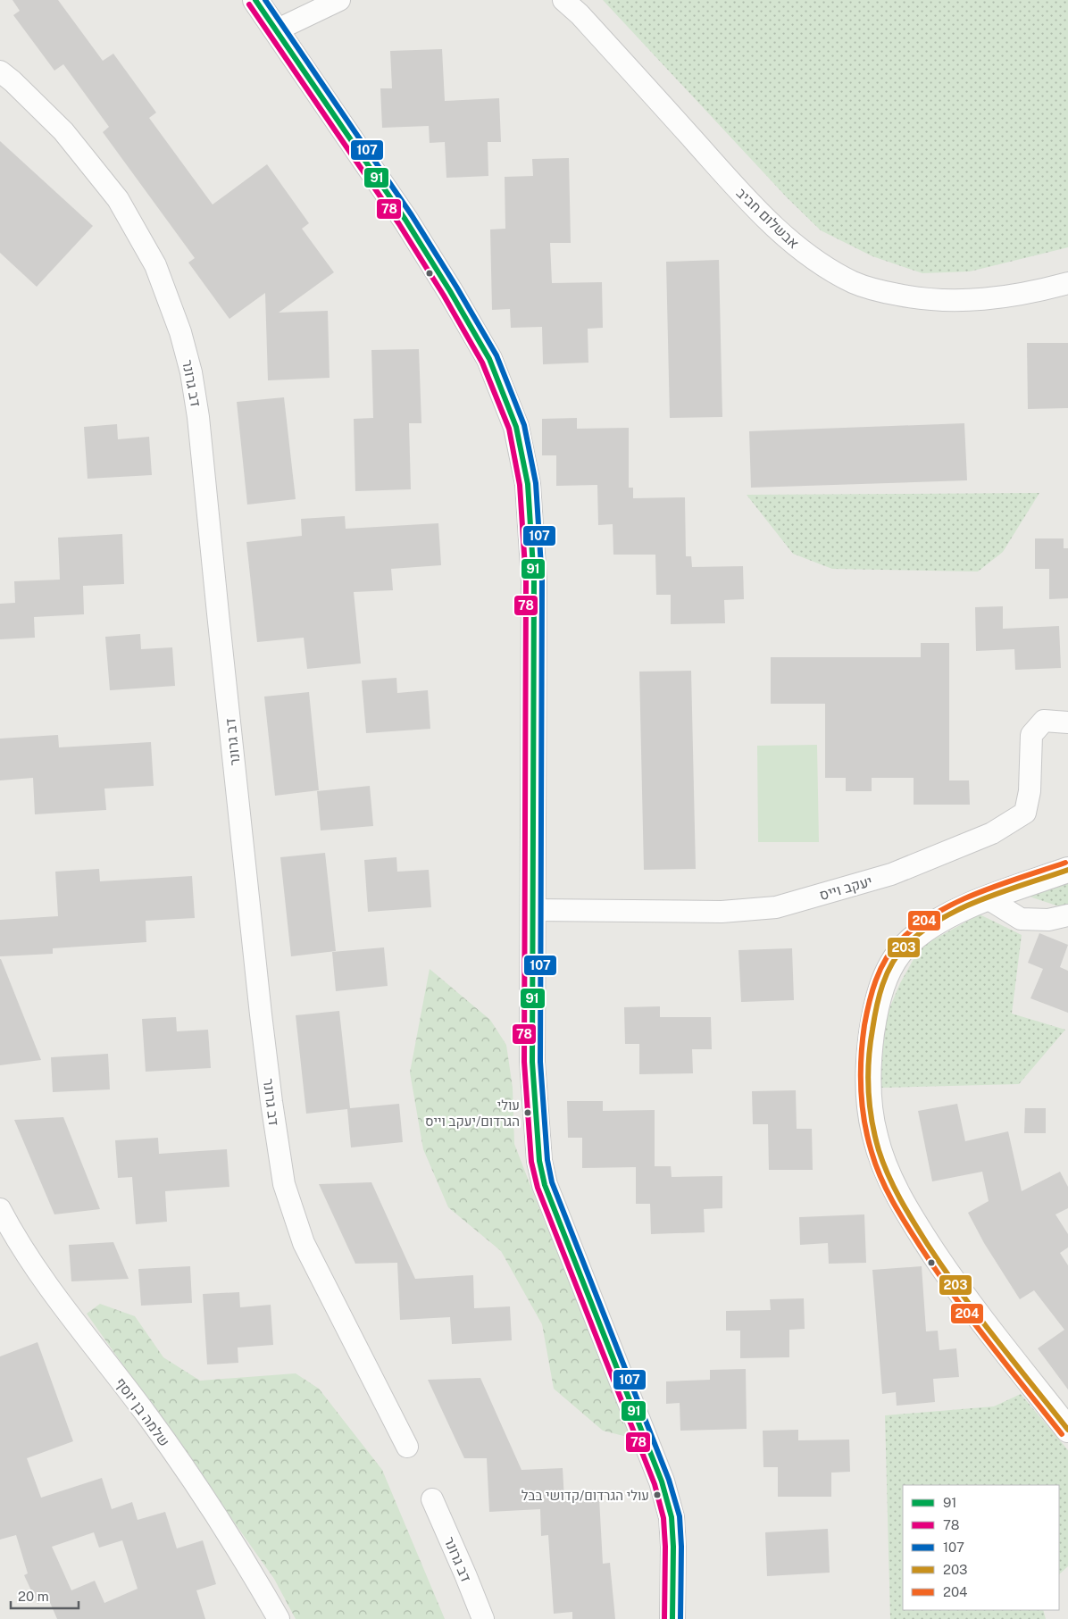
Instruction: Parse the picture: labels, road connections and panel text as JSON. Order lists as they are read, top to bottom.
{
  "streets": {
    "street": [
      "אבשלום חביב",
      "דב גרונר",
      "יעקב וייס",
      "שלמה בן יוסף"
    ]
  },
  "places": ["עולי הגרדום/יעקב וייס", "עולי הגרדום/קדושי בבל"],
  "lines": [
    "transit line 91",
    "transit line 107",
    "transit line 78",
    "transit line 204",
    "transit line 203"
  ],
  "legend": [
    "91",
    "78",
    "107",
    "203",
    "204"
  ],
  "scale_bar": "20 m"
}
